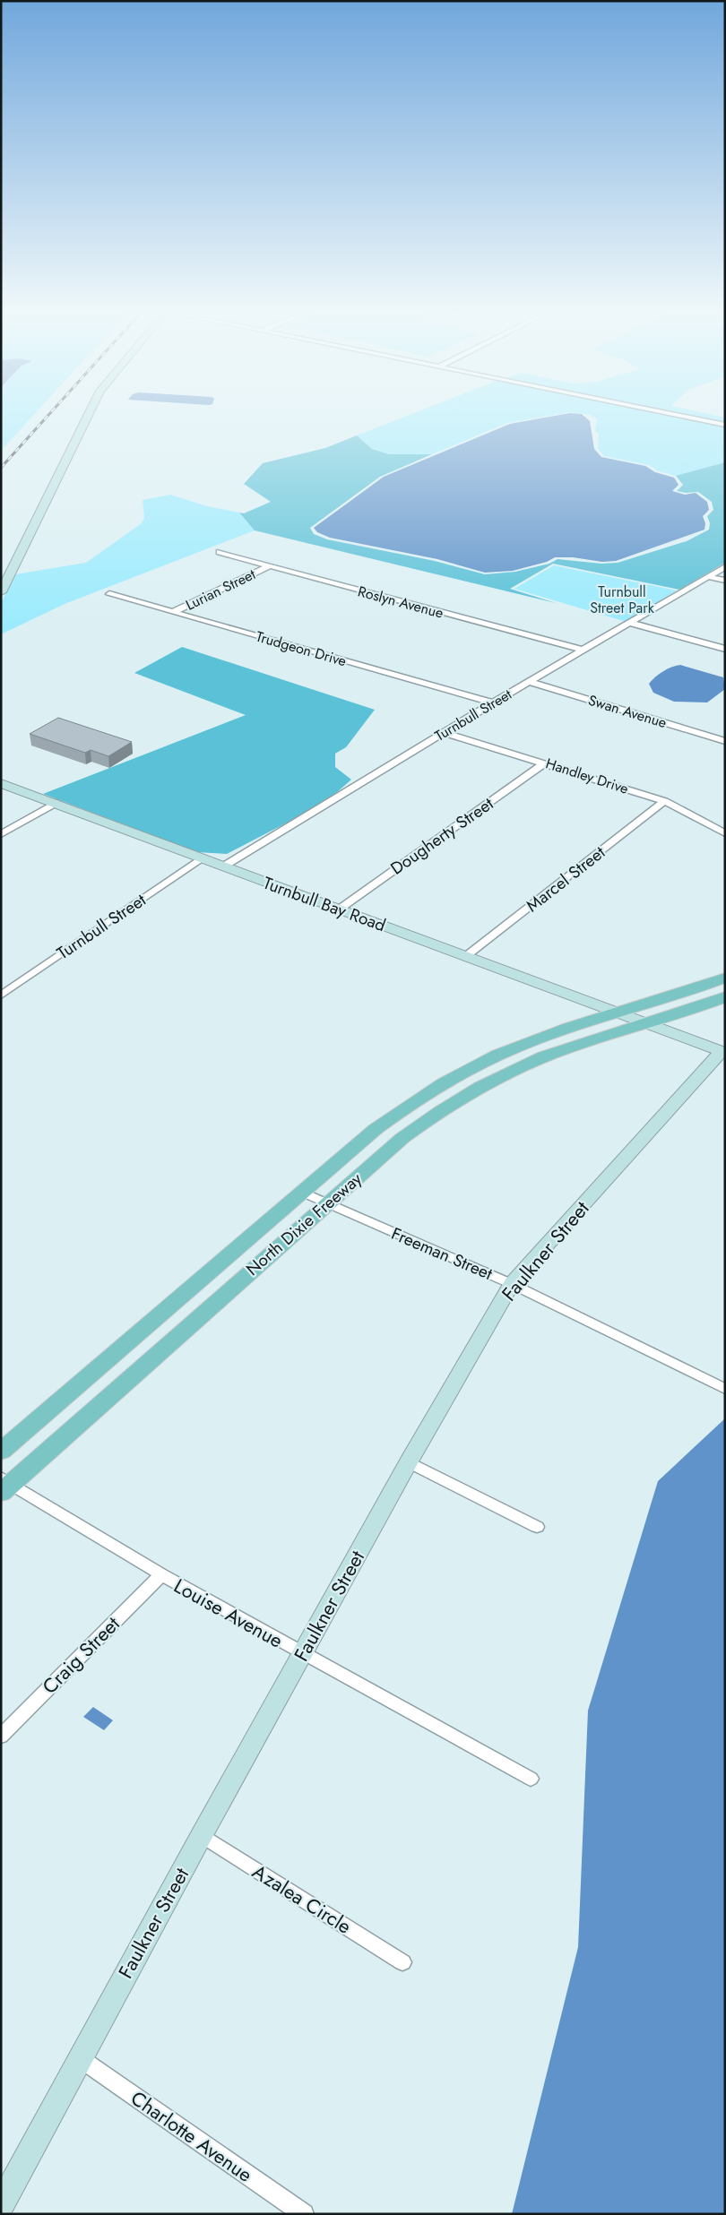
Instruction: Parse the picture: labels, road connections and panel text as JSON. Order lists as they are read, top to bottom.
{
  "streets": {
    "main road": ["North Dixie Freeway"],
    "street": [
      "Lurian Street",
      "Roslyn Avenue",
      "Trudgeon Drive",
      "Swan Avenue",
      "Turnbull Street",
      "Handley Drive",
      "Dougherty Street",
      "Marcel Street",
      "Turnbull Bay Road",
      "Faulkner Street",
      "Freeman Street",
      "Louise Avenue",
      "Craig Street",
      "Azalea Circle",
      "Charlotte Avenue"
    ]
  },
  "crossings": [
    ["Lurian Street", "Roslyn Avenue"],
    ["Lurian Street", "Trudgeon Drive"],
    ["Roslyn Avenue", "Turnbull Street"],
    ["Trudgeon Drive", "Turnbull Street"],
    ["Swan Avenue", "Turnbull Street"],
    ["Turnbull Street", "Handley Drive"],
    ["Turnbull Street", "Turnbull Bay Road"],
    ["Handley Drive", "Dougherty Street"],
    ["Handley Drive", "Marcel Street"],
    ["Dougherty Street", "Turnbull Bay Road"],
    ["Marcel Street", "Turnbull Bay Road"],
    ["Turnbull Bay Road", "North Dixie Freeway"],
    ["Turnbull Bay Road", "Faulkner Street"],
    ["North Dixie Freeway", "Freeman Street"],
    ["North Dixie Freeway", "Louise Avenue"],
    ["Faulkner Street", "Freeman Street"],
    ["Faulkner Street", "Louise Avenue"],
    ["Faulkner Street", "Azalea Circle"],
    ["Faulkner Street", "Charlotte Avenue"],
    ["Louise Avenue", "Craig Street"]
  ],
  "parks": ["Turnbull Street Park"]
}
